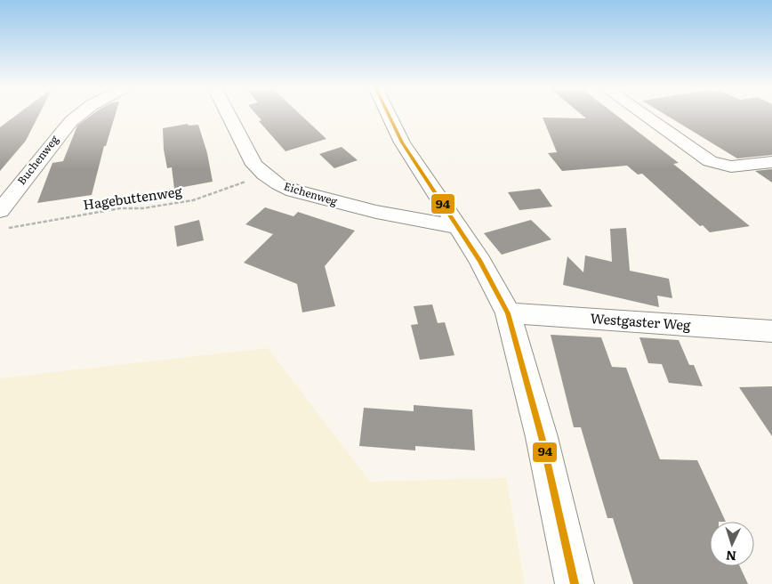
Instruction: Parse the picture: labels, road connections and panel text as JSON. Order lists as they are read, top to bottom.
{
  "streets": {
    "street": ["Buchenweg", "Eichenweg", "Westgaster Weg"],
    "path": ["Hagebuttenweg"]
  },
  "crossings": [
    ["Eichenweg", "Hagebuttenweg"]
  ],
  "lines": ["transit line 94"],
  "north": "bottom"
}
